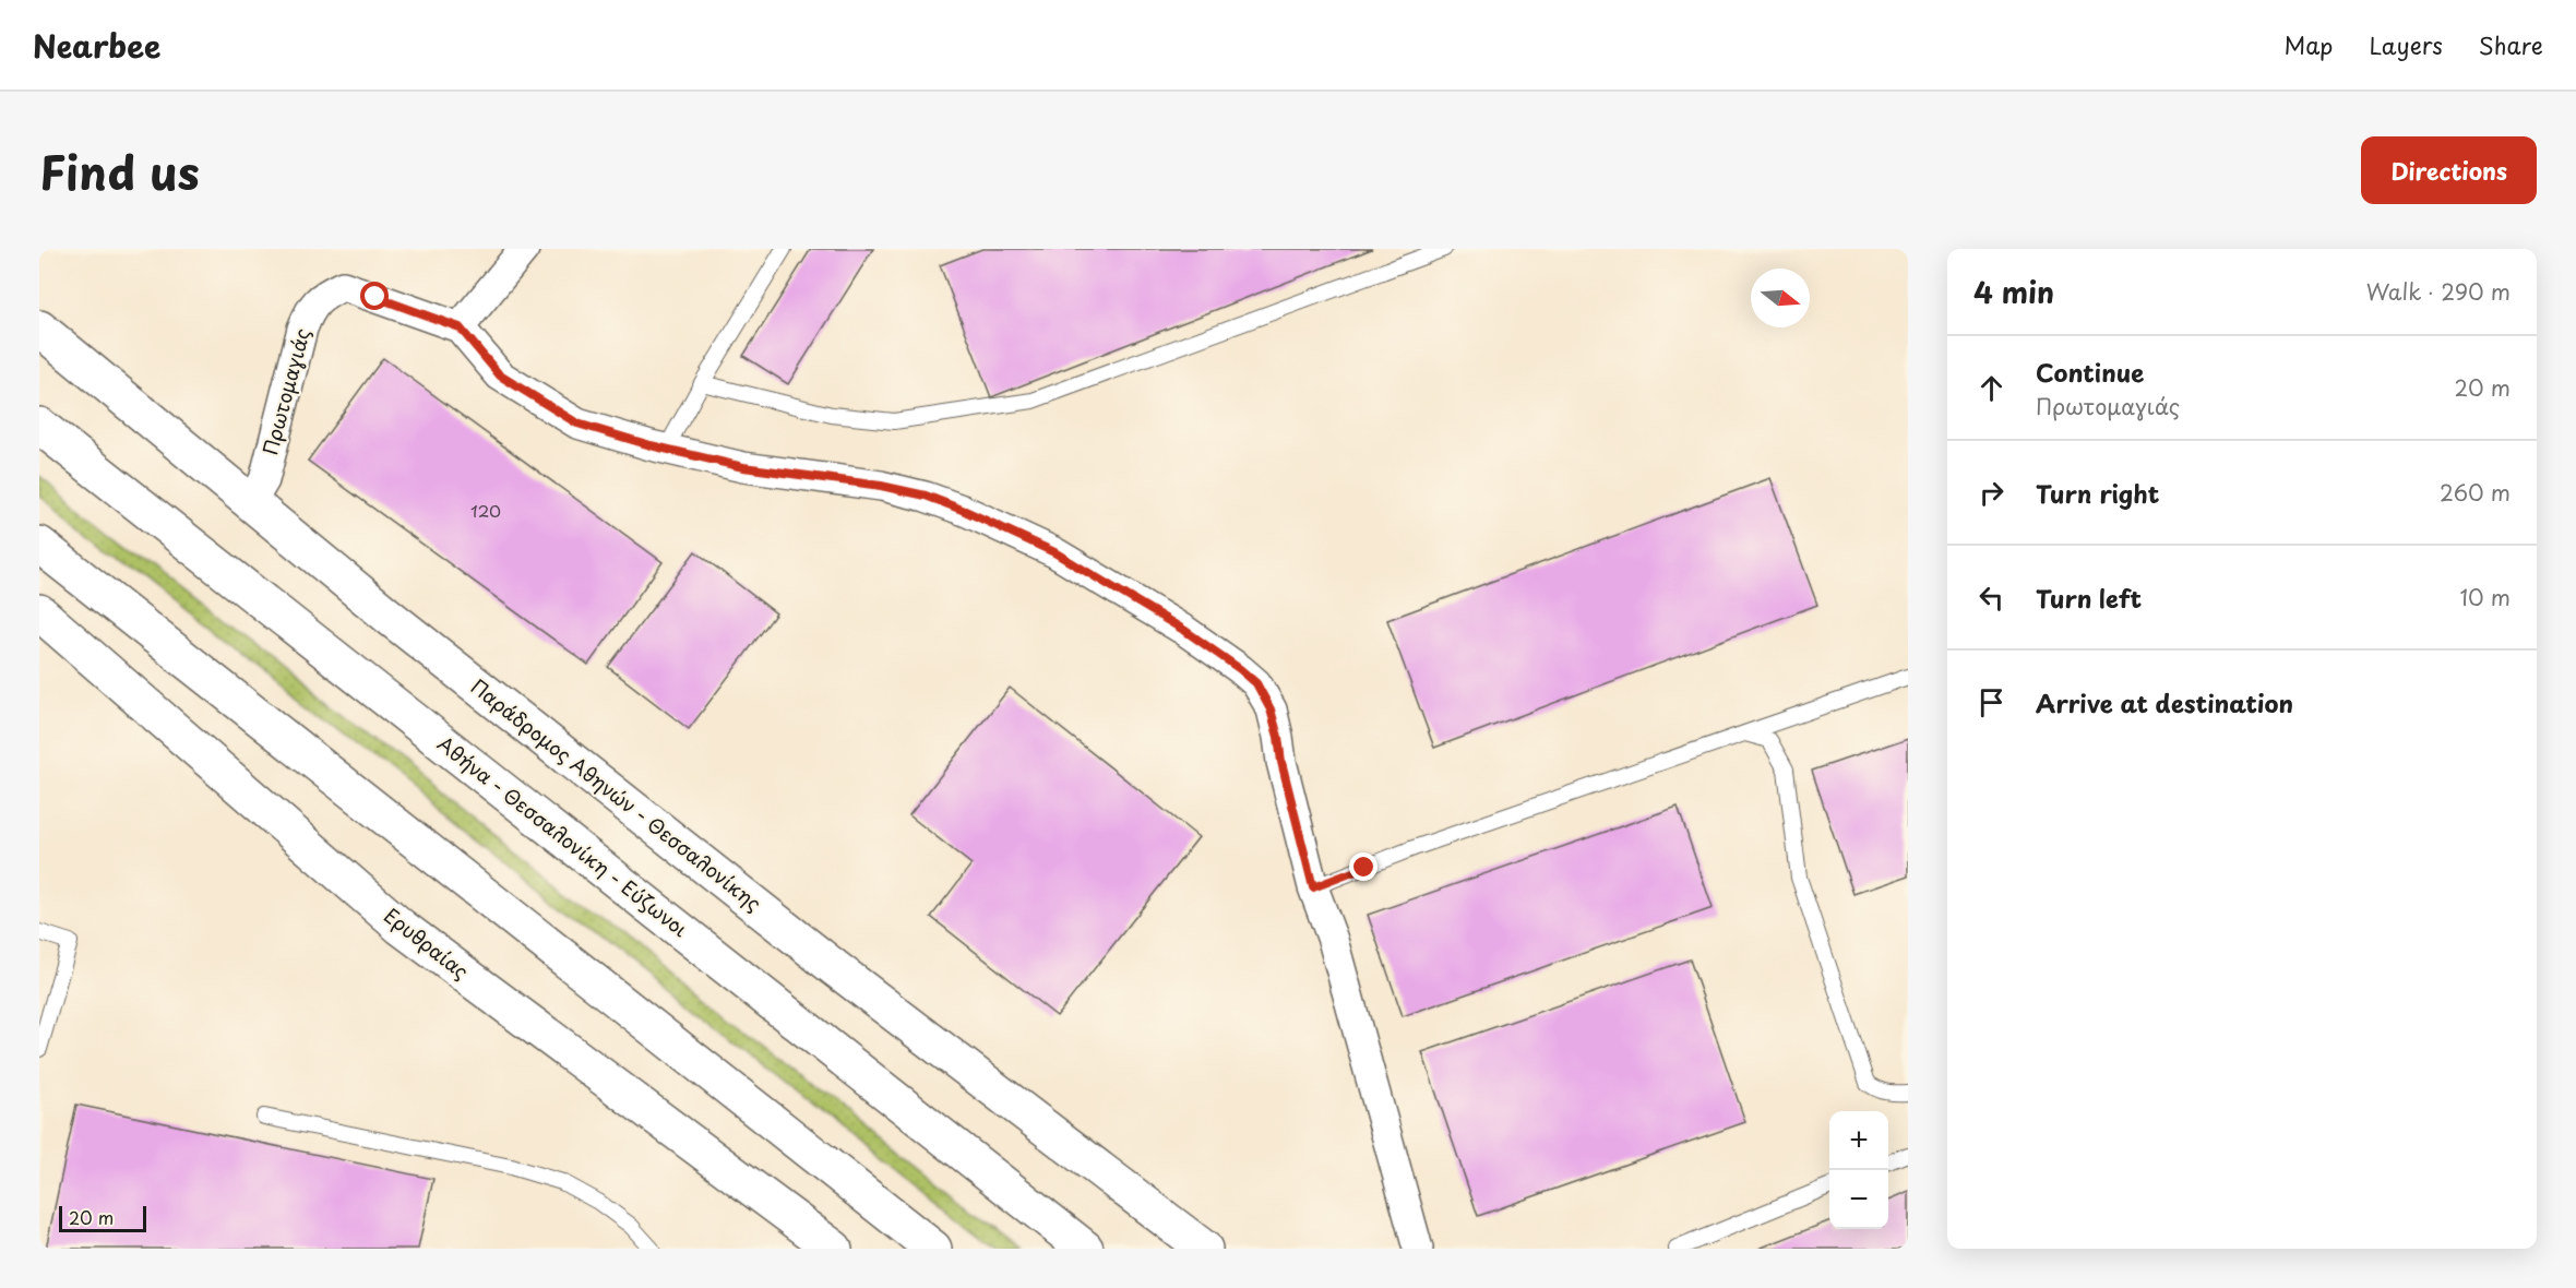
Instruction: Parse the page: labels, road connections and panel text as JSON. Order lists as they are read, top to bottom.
{
  "streets": {
    "main road": ["Παράδρομος Αθηνών - Θεσσαλονίκης", "Αθήνα - Θεσσαλονίκη - Εύζωνοι", "Ερυθραίας"],
    "street": ["Πρωτομαγιάς"]
  },
  "crossings": [
    ["Πρωτομαγιάς", "Παράδρομος Αθηνών - Θεσσαλονίκης"]
  ],
  "house_numbers": ["120"],
  "scale_bar": "20 m",
  "north": "right",
  "page": {
    "header": "Nearbee",
    "nav": ["Map", "Layers", "Share"],
    "title": "Find us",
    "buttons": "Directions",
    "heading": ["4 min", "Walk · 290 m"],
    "list": [
      ["Continue", "Πρωτομαγιάς", "20 m"],
      ["Turn right", "260 m"],
      ["Turn left", "10 m"],
      "Arrive at destination"
    ],
    "map_buttons": ["+", "−"],
    "scale": "20 m"
  }
}
